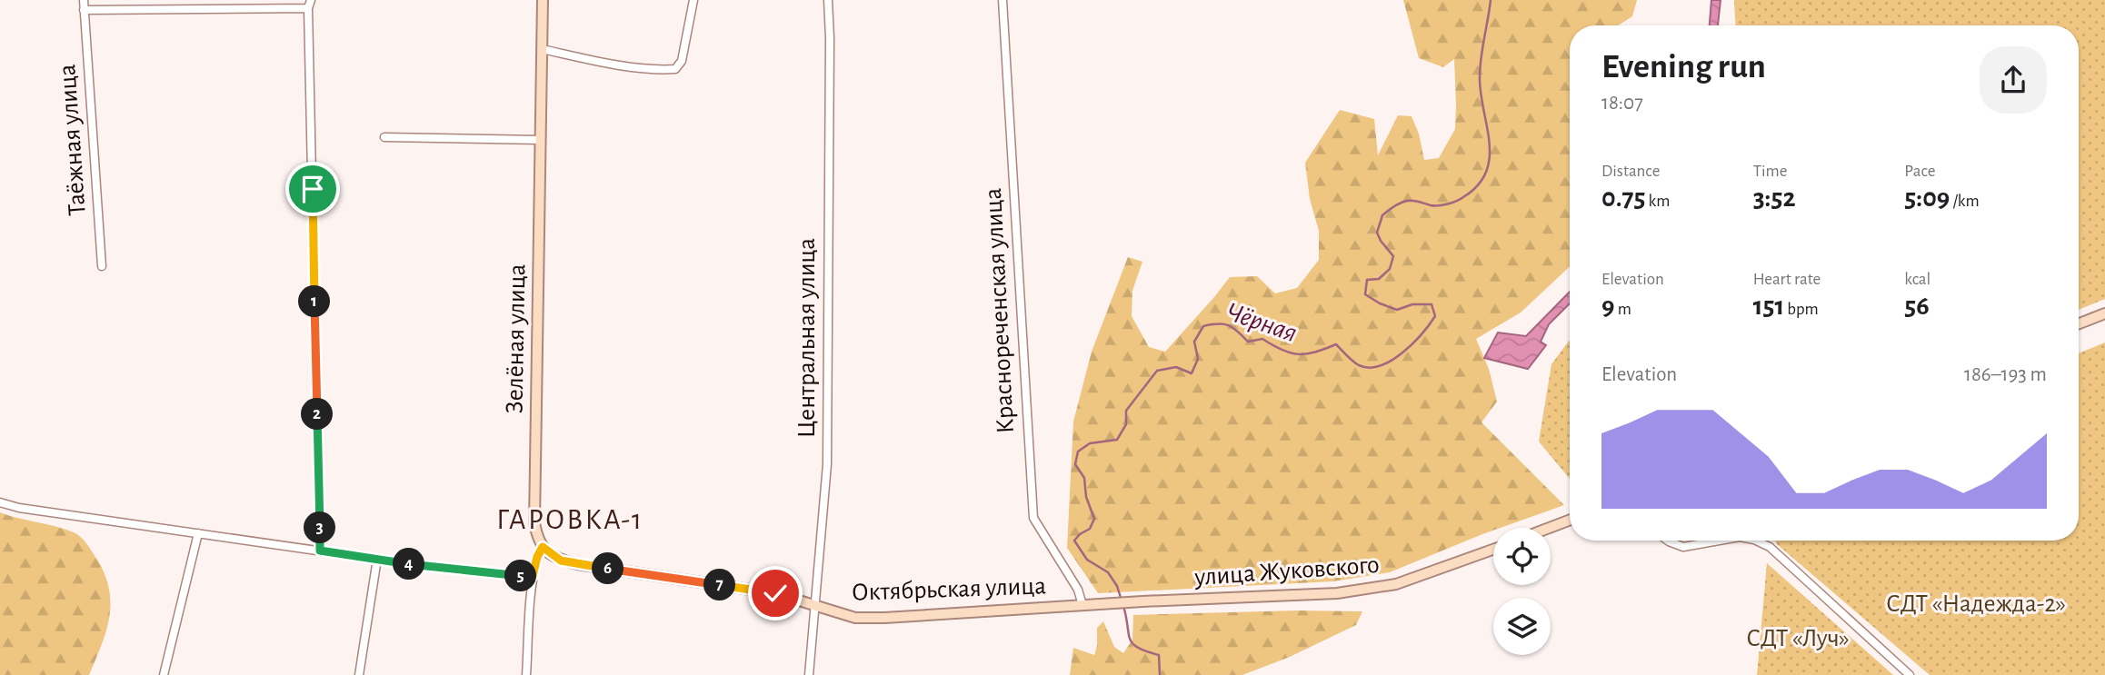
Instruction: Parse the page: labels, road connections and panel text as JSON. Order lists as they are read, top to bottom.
{
  "streets": {
    "main road": ["Зелёная улица", "улица Жуковского", "Октябрьская улица"],
    "street": ["Таёжная улица", "Краснореченская улица", "Центральная улица"]
  },
  "crossings": [
    ["Краснореченская улица", "Октябрьская улица"],
    ["Центральная улица", "Октябрьская улица"],
    ["Зелёная улица", "Октябрьская улица"],
    ["улица Жуковского", "Октябрьская улица"]
  ],
  "districts": ["ГАРОВКА-1"],
  "water": ["Чёрная"],
  "parks": ["СДТ «Надежда-2»", "СДТ «Луч»"],
  "page": {
    "heading": ["Evening run", "18:07"],
    "stats": [
      ["Distance", "0.75 km"],
      ["Time", "3:52"],
      ["Pace", "5:09 /km"],
      ["Elevation", "9 m"],
      ["Heart rate", "151 bpm"],
      ["kcal", "56"]
    ],
    "pins": [
      "1",
      "2",
      "3",
      "4",
      "6",
      "5",
      "7"
    ],
    "chart": ["Elevation", "186–193 m"]
  }
}
